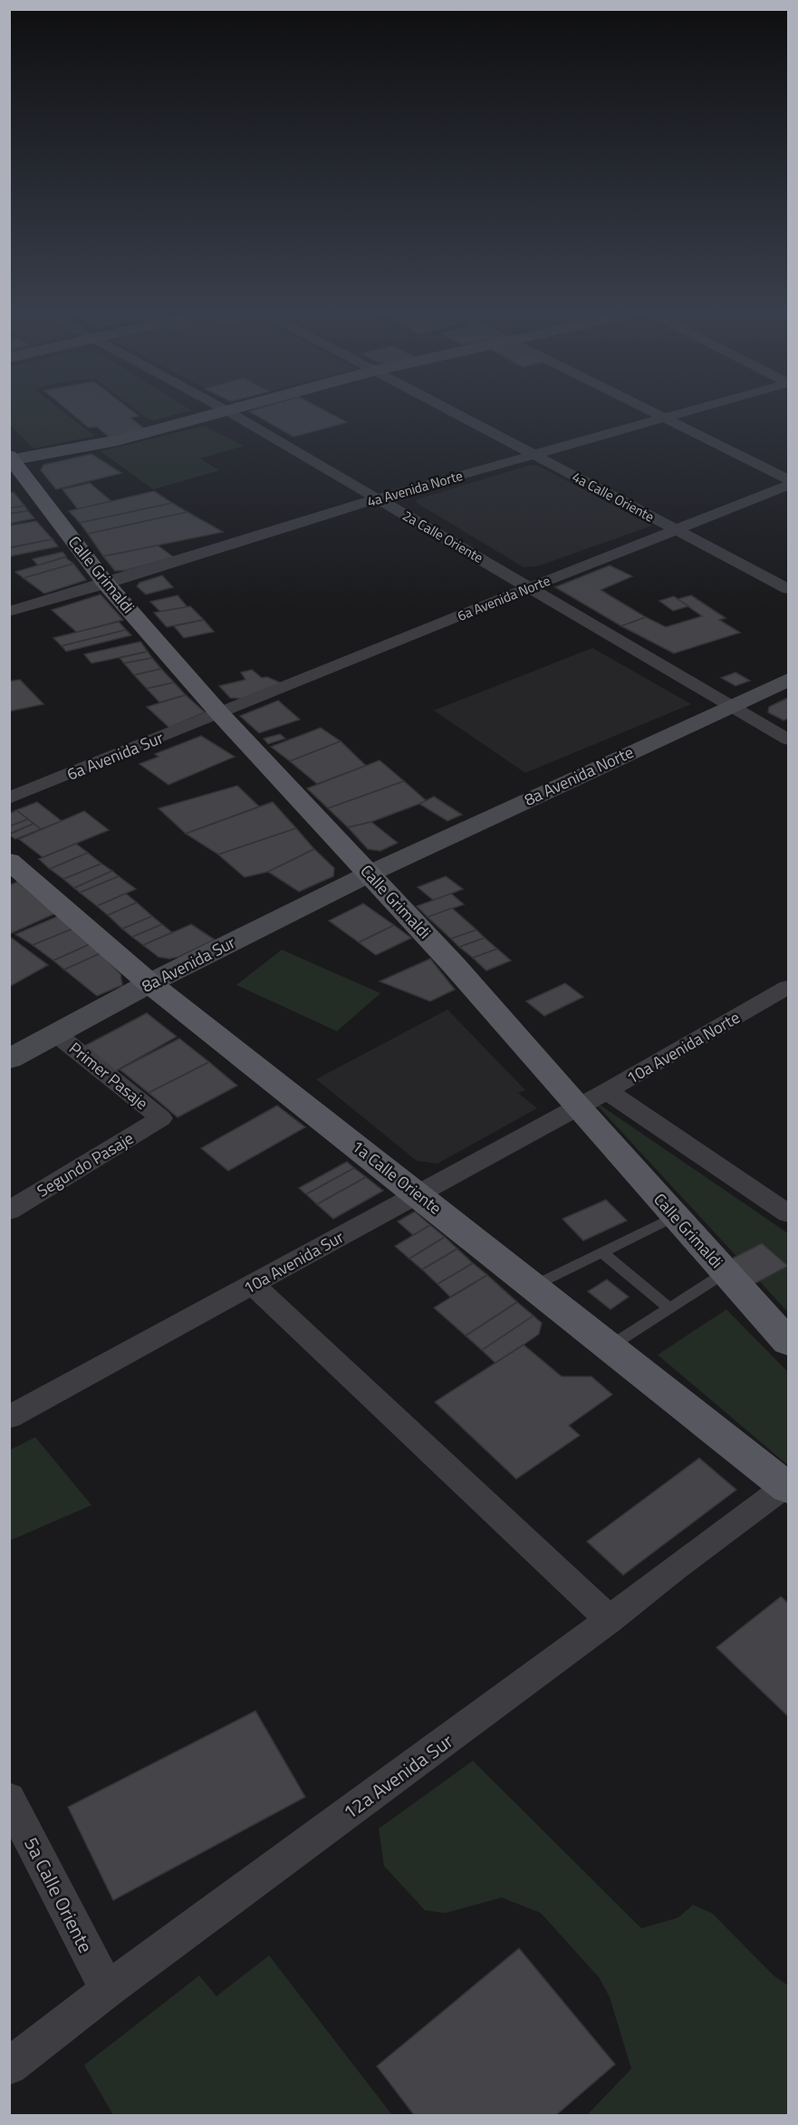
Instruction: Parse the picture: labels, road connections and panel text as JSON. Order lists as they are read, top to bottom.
{
  "streets": {
    "main road": ["Calle Grimaldi", "1a Calle Oriente"],
    "street": [
      "4a Avenida Norte",
      "4a Calle Oriente",
      "2a Calle Oriente",
      "6a Avenida Norte",
      "6a Avenida Sur",
      "8a Avenida Norte",
      "8a Avenida Sur",
      "10a Avenida Norte",
      "Primer Pasaje",
      "Segundo Pasaje",
      "10a Avenida Sur",
      "12a Avenida Sur",
      "5a Calle Oriente"
    ]
  },
  "crossings": [
    ["4a Avenida Norte", "4a Calle Oriente"],
    ["4a Avenida Norte", "2a Calle Oriente"],
    ["4a Avenida Norte", "Calle Grimaldi"],
    ["4a Calle Oriente", "6a Avenida Norte"],
    ["2a Calle Oriente", "6a Avenida Norte"],
    ["2a Calle Oriente", "8a Avenida Norte"],
    ["Calle Grimaldi", "6a Avenida Norte"],
    ["Calle Grimaldi", "6a Avenida Sur"],
    ["Calle Grimaldi", "8a Avenida Norte"],
    ["Calle Grimaldi", "8a Avenida Sur"],
    ["Calle Grimaldi", "10a Avenida Norte"],
    ["Calle Grimaldi", "10a Avenida Sur"],
    ["6a Avenida Norte", "6a Avenida Sur"],
    ["8a Avenida Norte", "8a Avenida Sur"],
    ["8a Avenida Sur", "Primer Pasaje"],
    ["8a Avenida Sur", "1a Calle Oriente"],
    ["10a Avenida Norte", "10a Avenida Sur"],
    ["Primer Pasaje", "Segundo Pasaje"],
    ["1a Calle Oriente", "10a Avenida Sur"],
    ["1a Calle Oriente", "12a Avenida Sur"],
    ["12a Avenida Sur", "5a Calle Oriente"]
  ]
}
